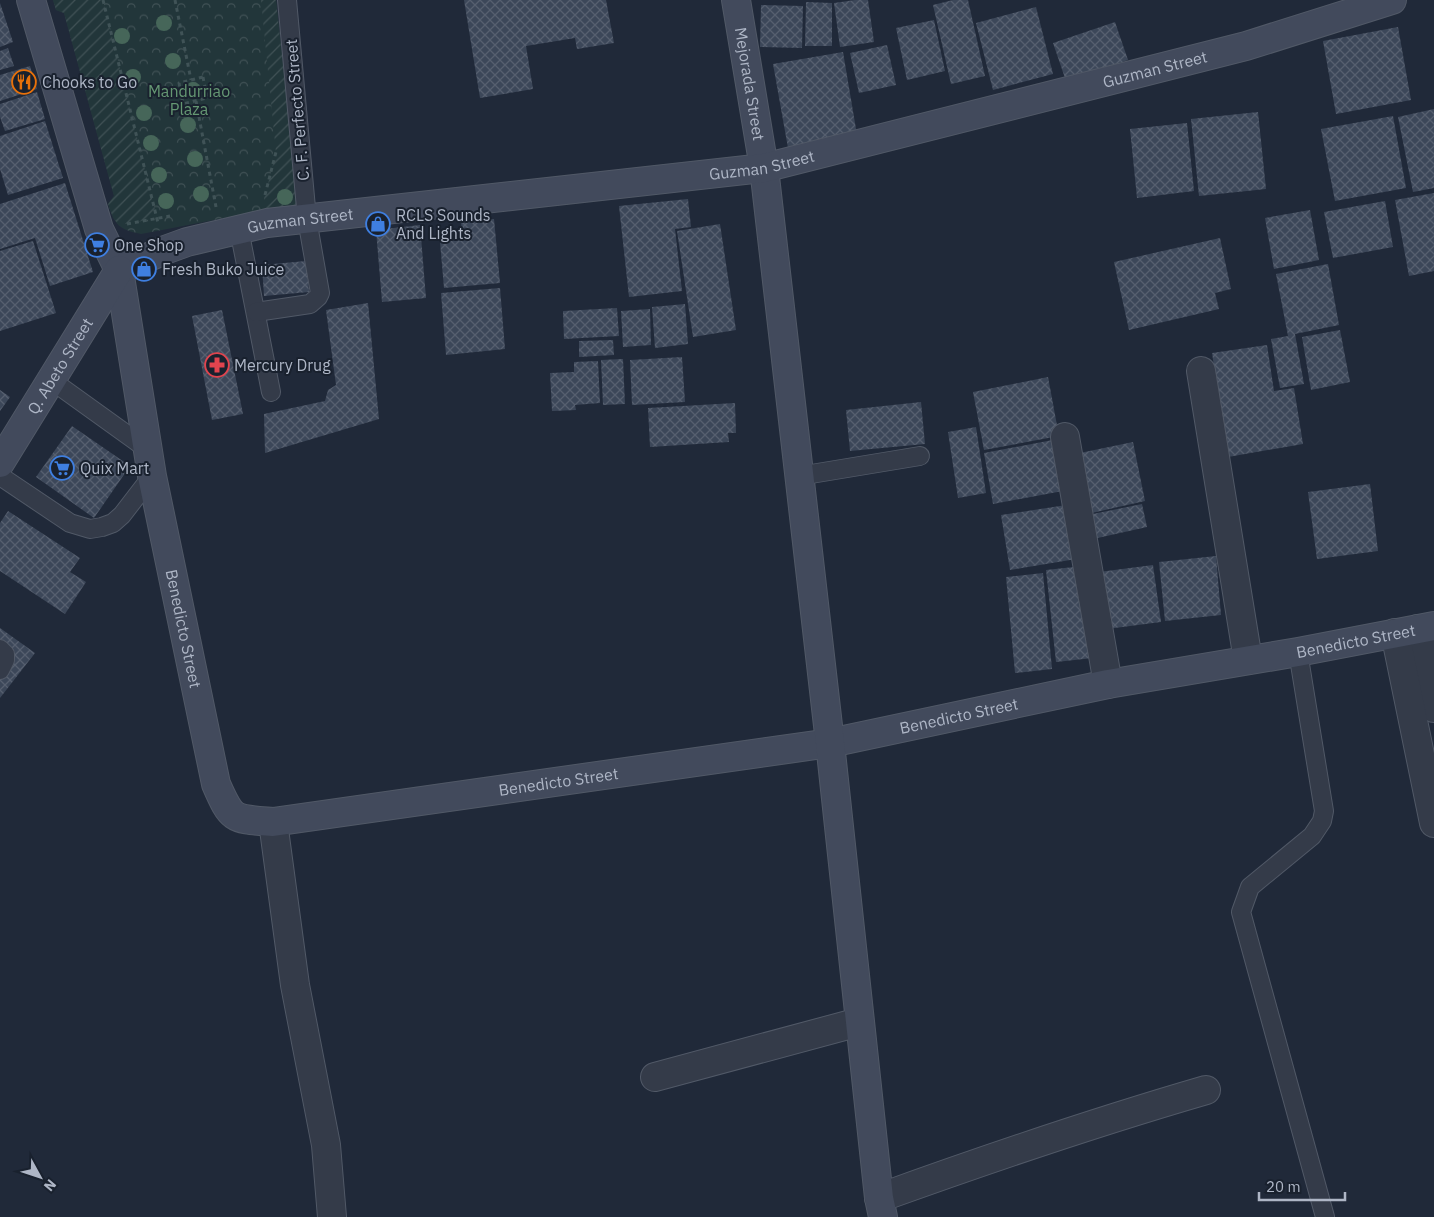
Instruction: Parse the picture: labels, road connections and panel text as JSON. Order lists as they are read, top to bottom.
{
  "streets": {
    "street": [
      "Guzman Street",
      "Mejorada Street",
      "Q. Abeto Street",
      "Benedicto Street"
    ],
    "lane": ["C. F. Perfecto Street"]
  },
  "crossings": [
    ["Guzman Street", "Mejorada Street"],
    ["Guzman Street", "C. F. Perfecto Street"],
    ["Guzman Street", "Q. Abeto Street"],
    ["Guzman Street", "Benedicto Street"],
    ["Mejorada Street", "Benedicto Street"],
    ["Q. Abeto Street", "Benedicto Street"]
  ],
  "parks": ["Mandurriao Plaza"],
  "places": {
    "restaurant": ["Chooks to Go"],
    "shop": ["RCLS Sounds And Lights", "Fresh Buko Juice"],
    "supermarket": ["One Shop", "Quix Mart"],
    "pharmacy": ["Mercury Drug"]
  },
  "scale_bar": "20 m",
  "north": "bottom right"
}
